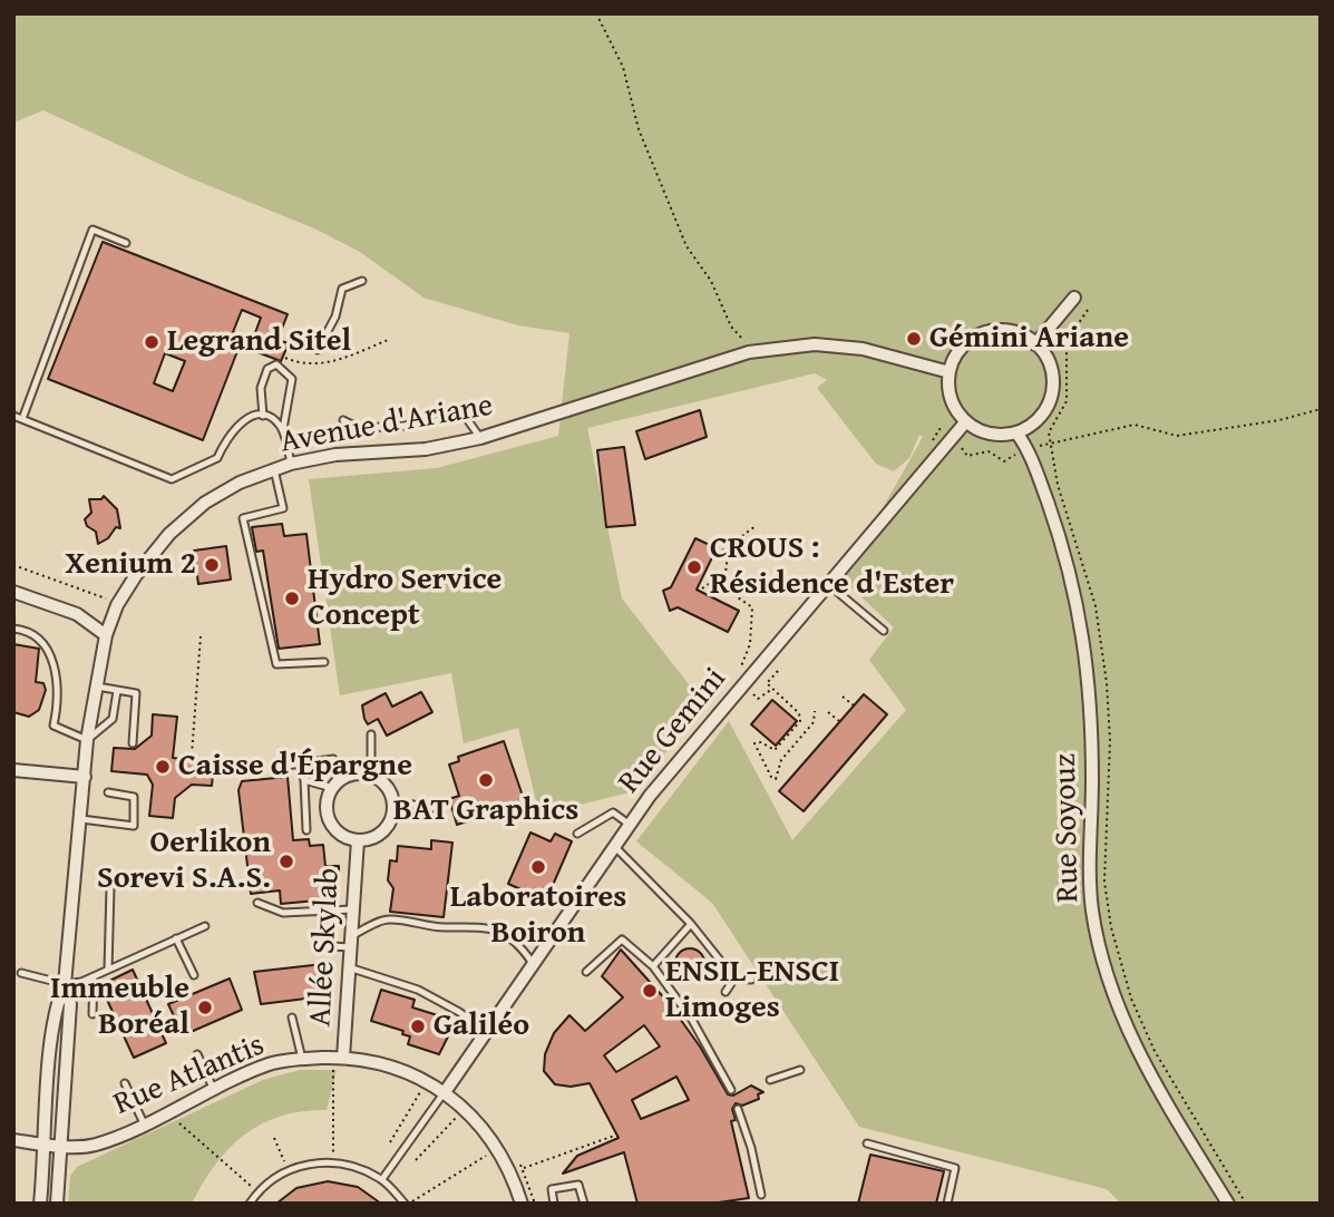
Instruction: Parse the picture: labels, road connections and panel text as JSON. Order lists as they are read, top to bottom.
{
  "streets": {
    "street": [
      "Avenue d'Ariane",
      "Rue Gemini",
      "Rue Soyouz",
      "Allée Skylab",
      "Rue Atlantis"
    ]
  },
  "crossings": [
    ["Avenue d'Ariane", "Rue Gemini"],
    ["Avenue d'Ariane", "Rue Soyouz"],
    ["Avenue d'Ariane", "Rue Atlantis"],
    ["Rue Gemini", "Rue Soyouz"],
    ["Rue Gemini", "Rue Atlantis"],
    ["Allée Skylab", "Rue Atlantis"]
  ],
  "places": [
    "Gémini Ariane",
    "Legrand Sitel",
    "Xenium 2",
    "CROUS : Résidence d'Ester",
    "Hydro Service Concept",
    "Caisse d'Épargne",
    "BAT Graphics",
    "Oerlikon Sorevi S.A.S.",
    "Laboratoires Boiron",
    "ENSIL-ENSCI Limoges",
    "Immeuble Boréal",
    "Galiléo"
  ]
}
